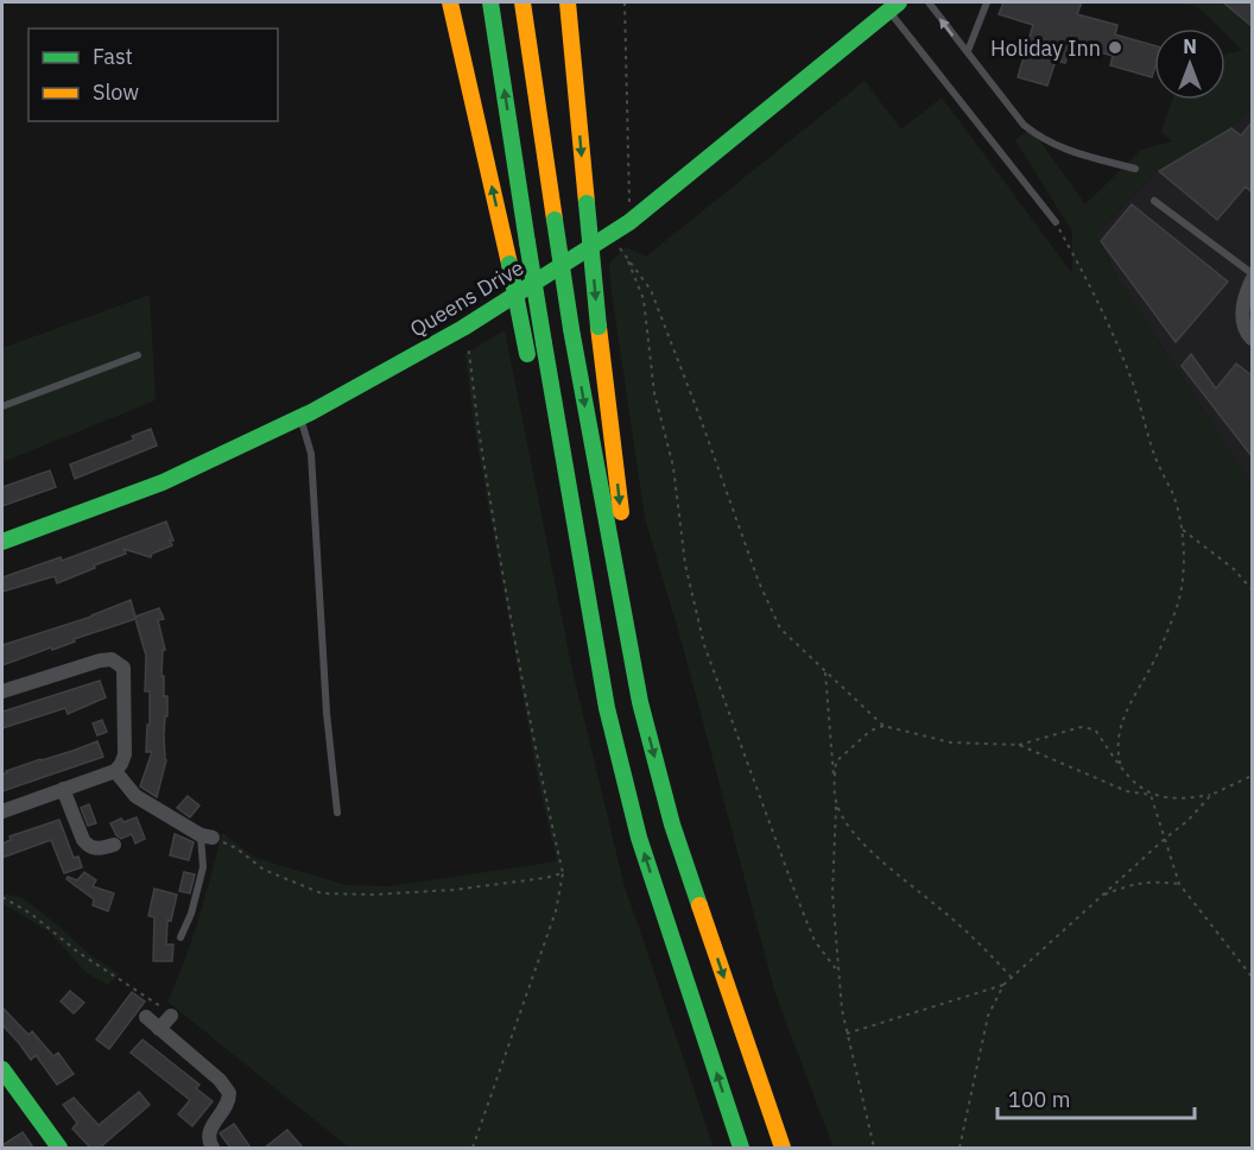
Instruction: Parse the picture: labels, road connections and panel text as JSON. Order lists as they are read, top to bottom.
{
  "streets": {
    "main road": ["Queens Drive"]
  },
  "places": ["Holiday Inn"],
  "legend": ["Fast", "Slow"],
  "scale_bar": "100 m",
  "north": "top"
}
